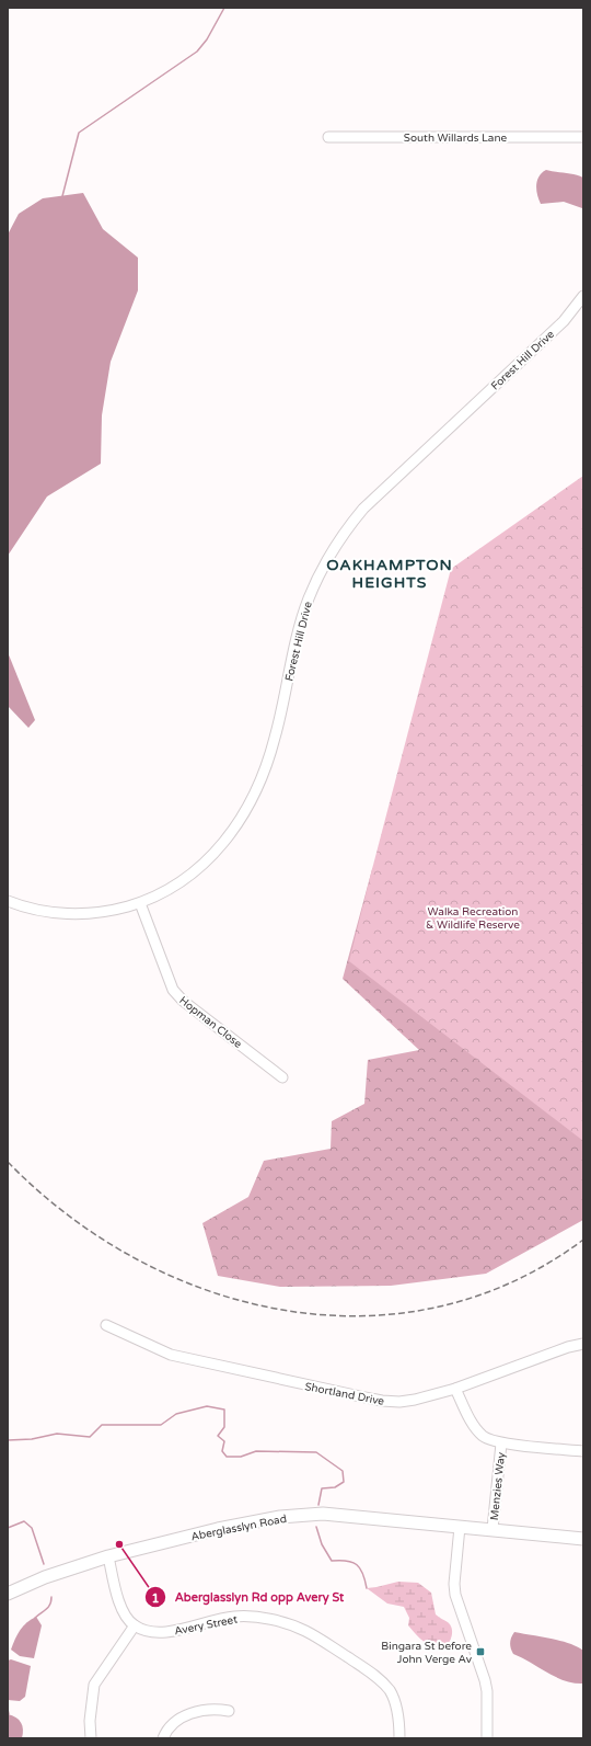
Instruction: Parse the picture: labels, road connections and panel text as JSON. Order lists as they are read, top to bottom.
{
  "streets": {
    "main road": ["Aberglasslyn Road"],
    "street": [
      "South Willards Lane",
      "Forest Hill Drive",
      "Hopman Close",
      "Shortland Drive",
      "Menzies Way",
      "Avery Street"
    ]
  },
  "crossings": [
    ["Forest Hill Drive", "Hopman Close"],
    ["Menzies Way", "Aberglasslyn Road"]
  ],
  "districts": ["OAKHAMPTON HEIGHTS"],
  "parks": ["Walka Recreation & Wildlife Reserve"],
  "places": {
    "other": ["Aberglasslyn Rd opp Avery St"],
    "transit": ["Bingara St before John Verge Av"]
  }
}
